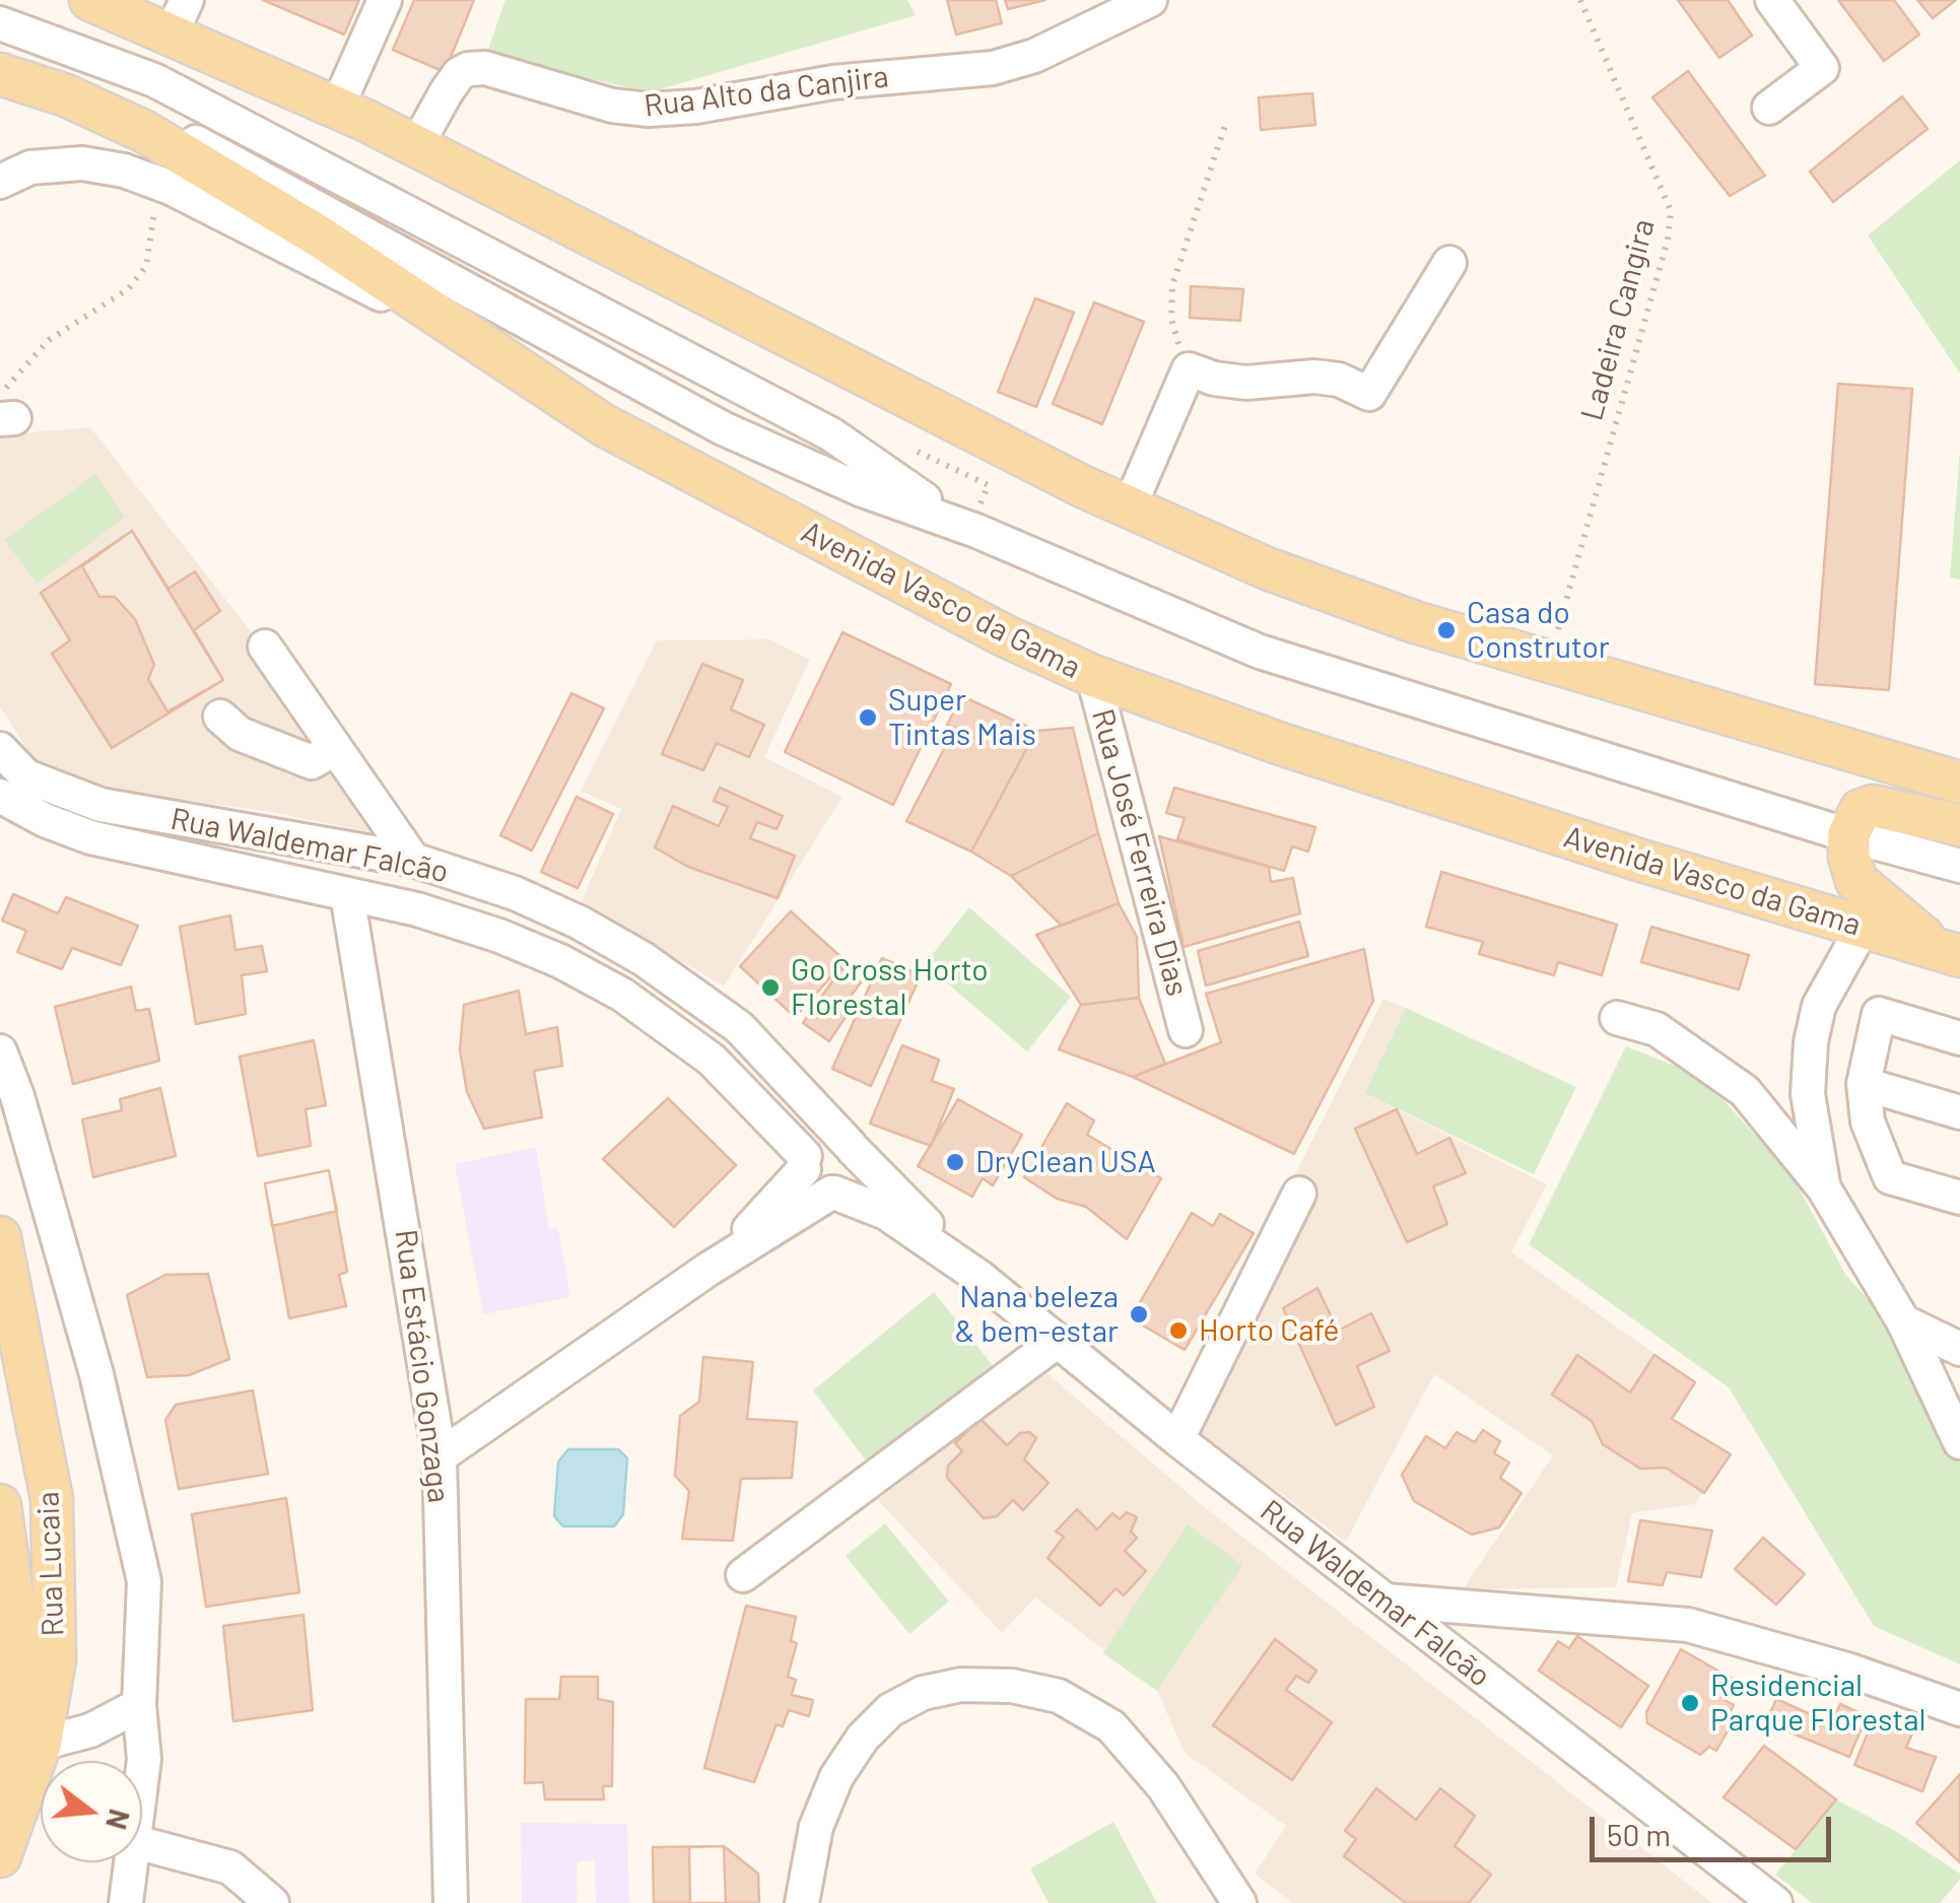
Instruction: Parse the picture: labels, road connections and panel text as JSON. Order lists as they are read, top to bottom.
{
  "streets": {
    "main road": ["Avenida Vasco da Gama", "Rua Lucaia"],
    "street": [
      "Rua Alto da Canjira",
      "Rua Waldemar Falcão",
      "Rua José Ferreira Dias",
      "Rua Estácio Gonzaga"
    ],
    "path": ["Ladeira Cangira"]
  },
  "crossings": [
    ["Avenida Vasco da Gama", "Rua José Ferreira Dias"],
    ["Rua Waldemar Falcão", "Rua Estácio Gonzaga"]
  ],
  "places": [
    "Casa do Construtor",
    "Super Tintas Mais",
    "Go Cross Horto Florestal",
    "DryClean USA",
    "Nana beleza & bem-estar",
    "Horto Café",
    "Residencial Parque Florestal"
  ],
  "scale_bar": "50 m",
  "north": "right"
}
